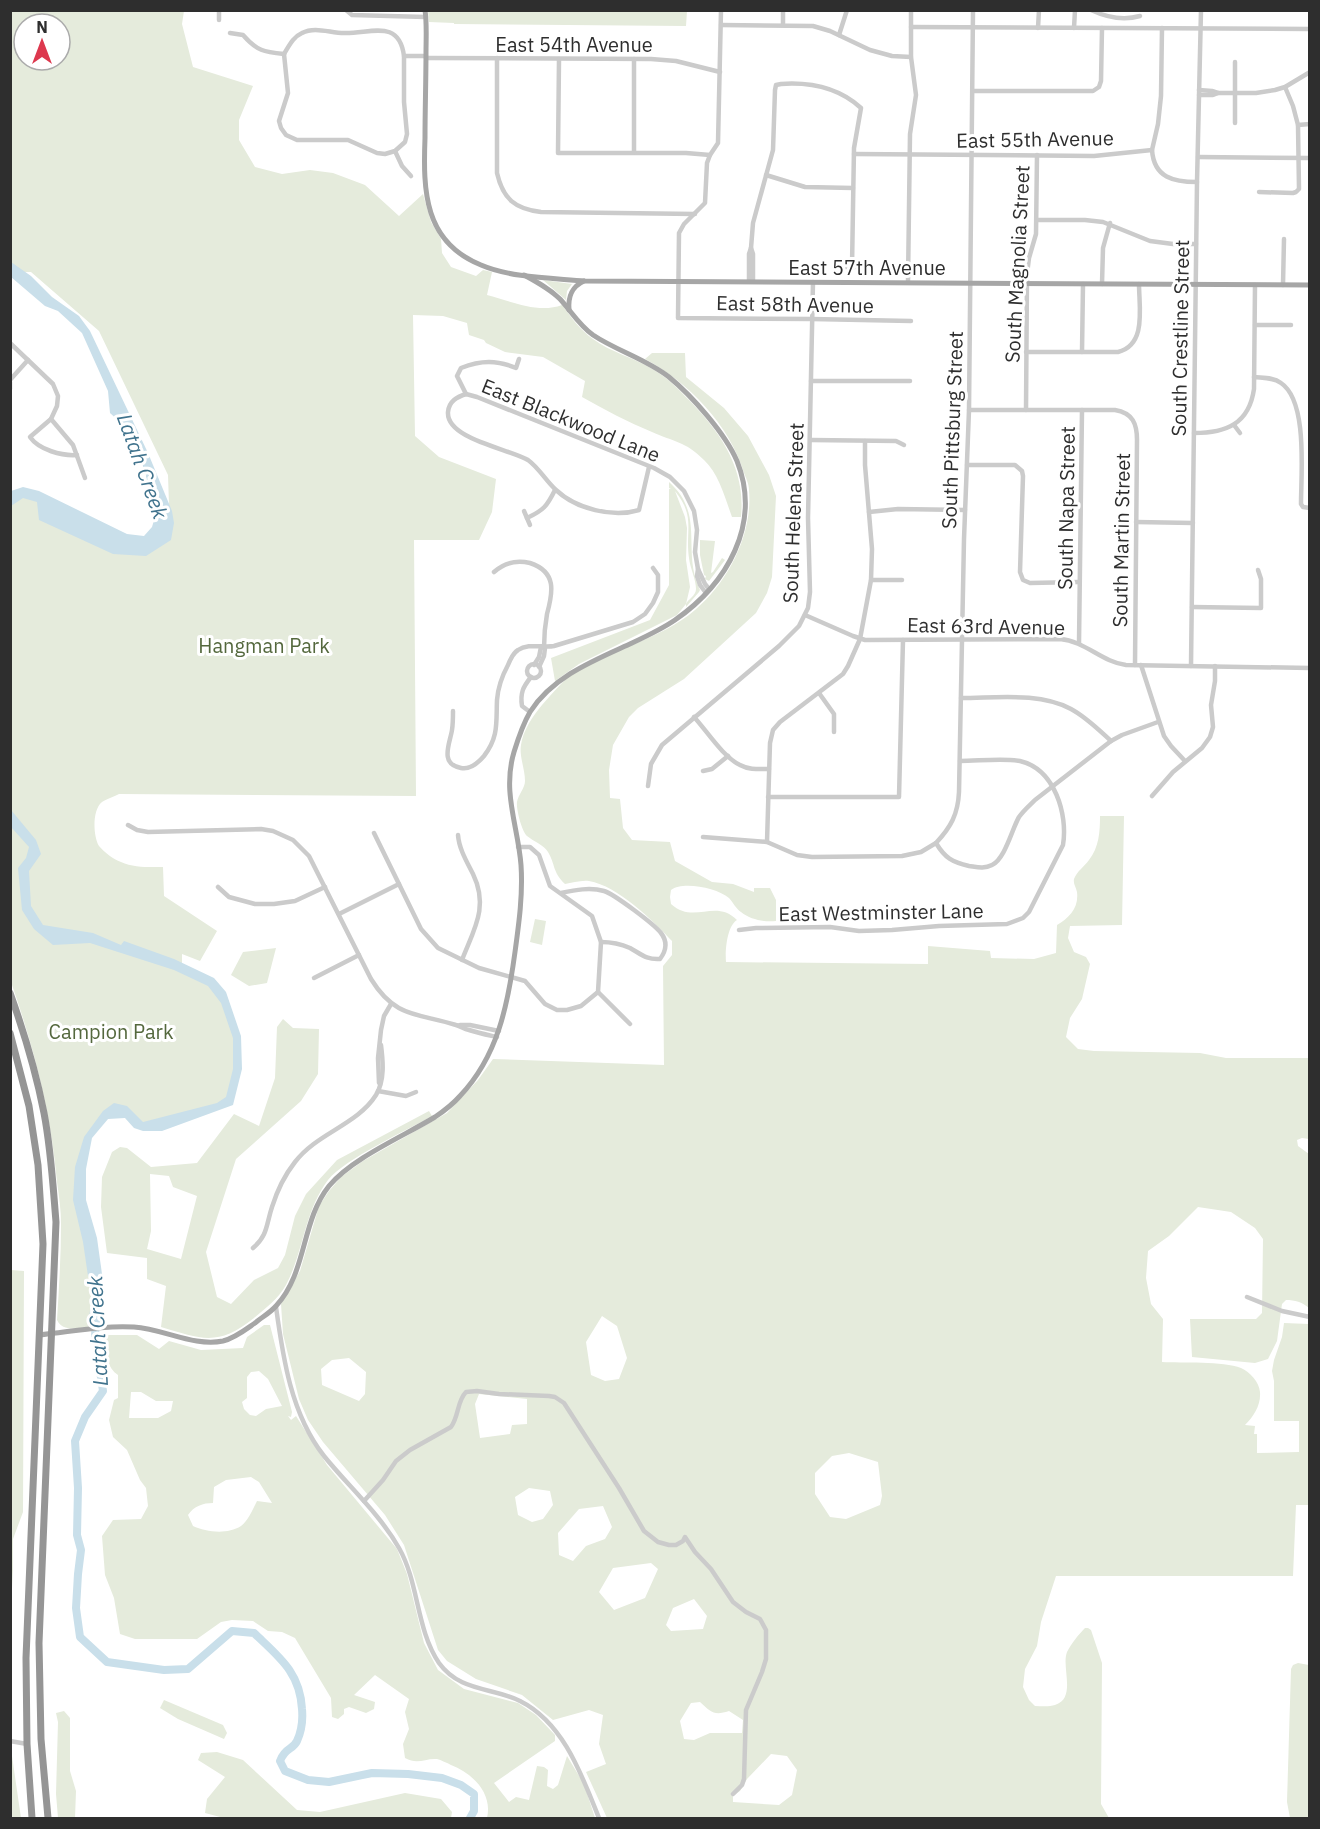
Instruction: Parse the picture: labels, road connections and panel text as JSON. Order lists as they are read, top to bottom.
{
  "streets": {
    "main road": ["East 57th Avenue"],
    "street": [
      "East 54th Avenue",
      "East 55th Avenue",
      "South Magnolia Street",
      "East 58th Avenue",
      "South Crestline Street",
      "East Blackwood Lane",
      "South Pittsburg Street",
      "South Napa Street",
      "South Helena Street",
      "South Martin Street",
      "East 63rd Avenue",
      "East Westminster Lane"
    ]
  },
  "crossings": [
    ["East 54th Avenue", "East 57th Avenue"],
    ["East 55th Avenue", "South Magnolia Street"],
    ["East 55th Avenue", "South Pittsburg Street"],
    ["South Magnolia Street", "East 57th Avenue"],
    ["East 57th Avenue", "East 58th Avenue"],
    ["East 57th Avenue", "South Crestline Street"],
    ["East 57th Avenue", "South Pittsburg Street"],
    ["East 57th Avenue", "South Helena Street"],
    ["East 58th Avenue", "South Helena Street"],
    ["South Crestline Street", "East 63rd Avenue"],
    ["South Pittsburg Street", "East 63rd Avenue"],
    ["South Napa Street", "South Martin Street"],
    ["South Napa Street", "East 63rd Avenue"],
    ["South Helena Street", "East 63rd Avenue"],
    ["South Martin Street", "East 63rd Avenue"]
  ],
  "water": ["Latah Creek"],
  "parks": ["Hangman Park", "Campion Park"],
  "north": "top"
}
